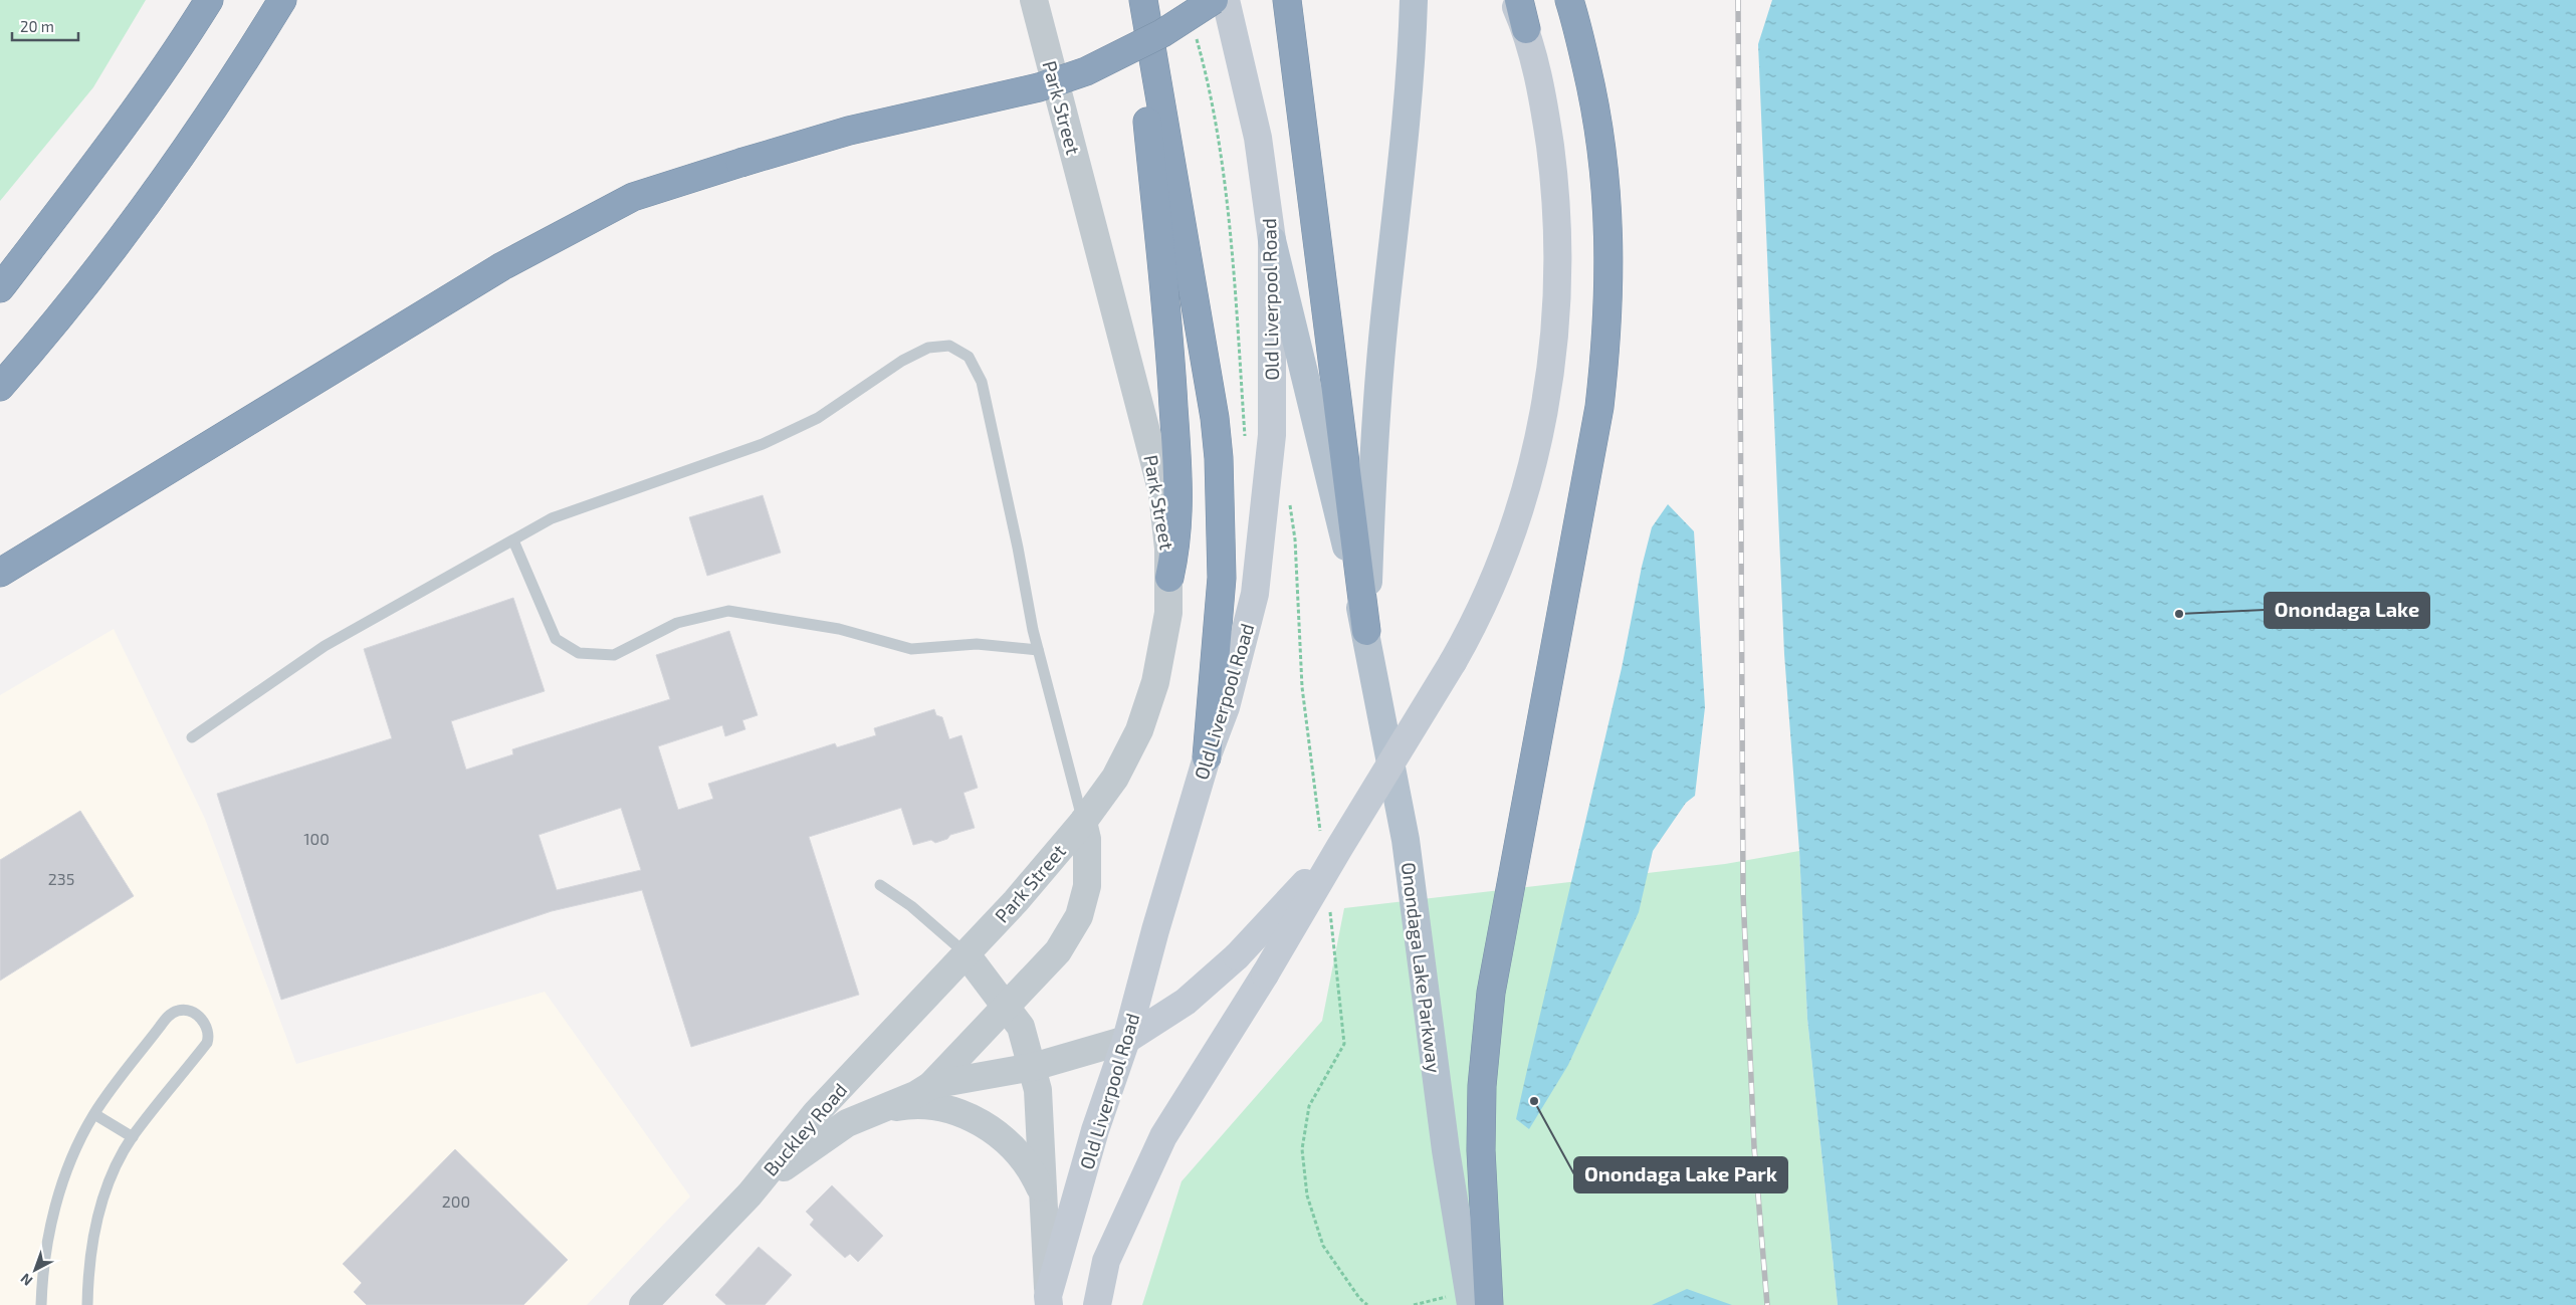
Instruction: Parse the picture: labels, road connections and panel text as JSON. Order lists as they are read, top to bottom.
{
  "streets": {
    "main road": ["Old Liverpool Road", "Onondaga Lake Parkway"],
    "street": ["Park Street", "Buckley Road"]
  },
  "crossings": [
    ["Park Street", "Old Liverpool Road"],
    ["Park Street", "Buckley Road"],
    ["Old Liverpool Road", "Buckley Road"]
  ],
  "places": ["Onondaga Lake", "Onondaga Lake Park"],
  "house_numbers": ["100", "235", "200"],
  "scale_bar": "20 m",
  "north": "bottom left"
}
